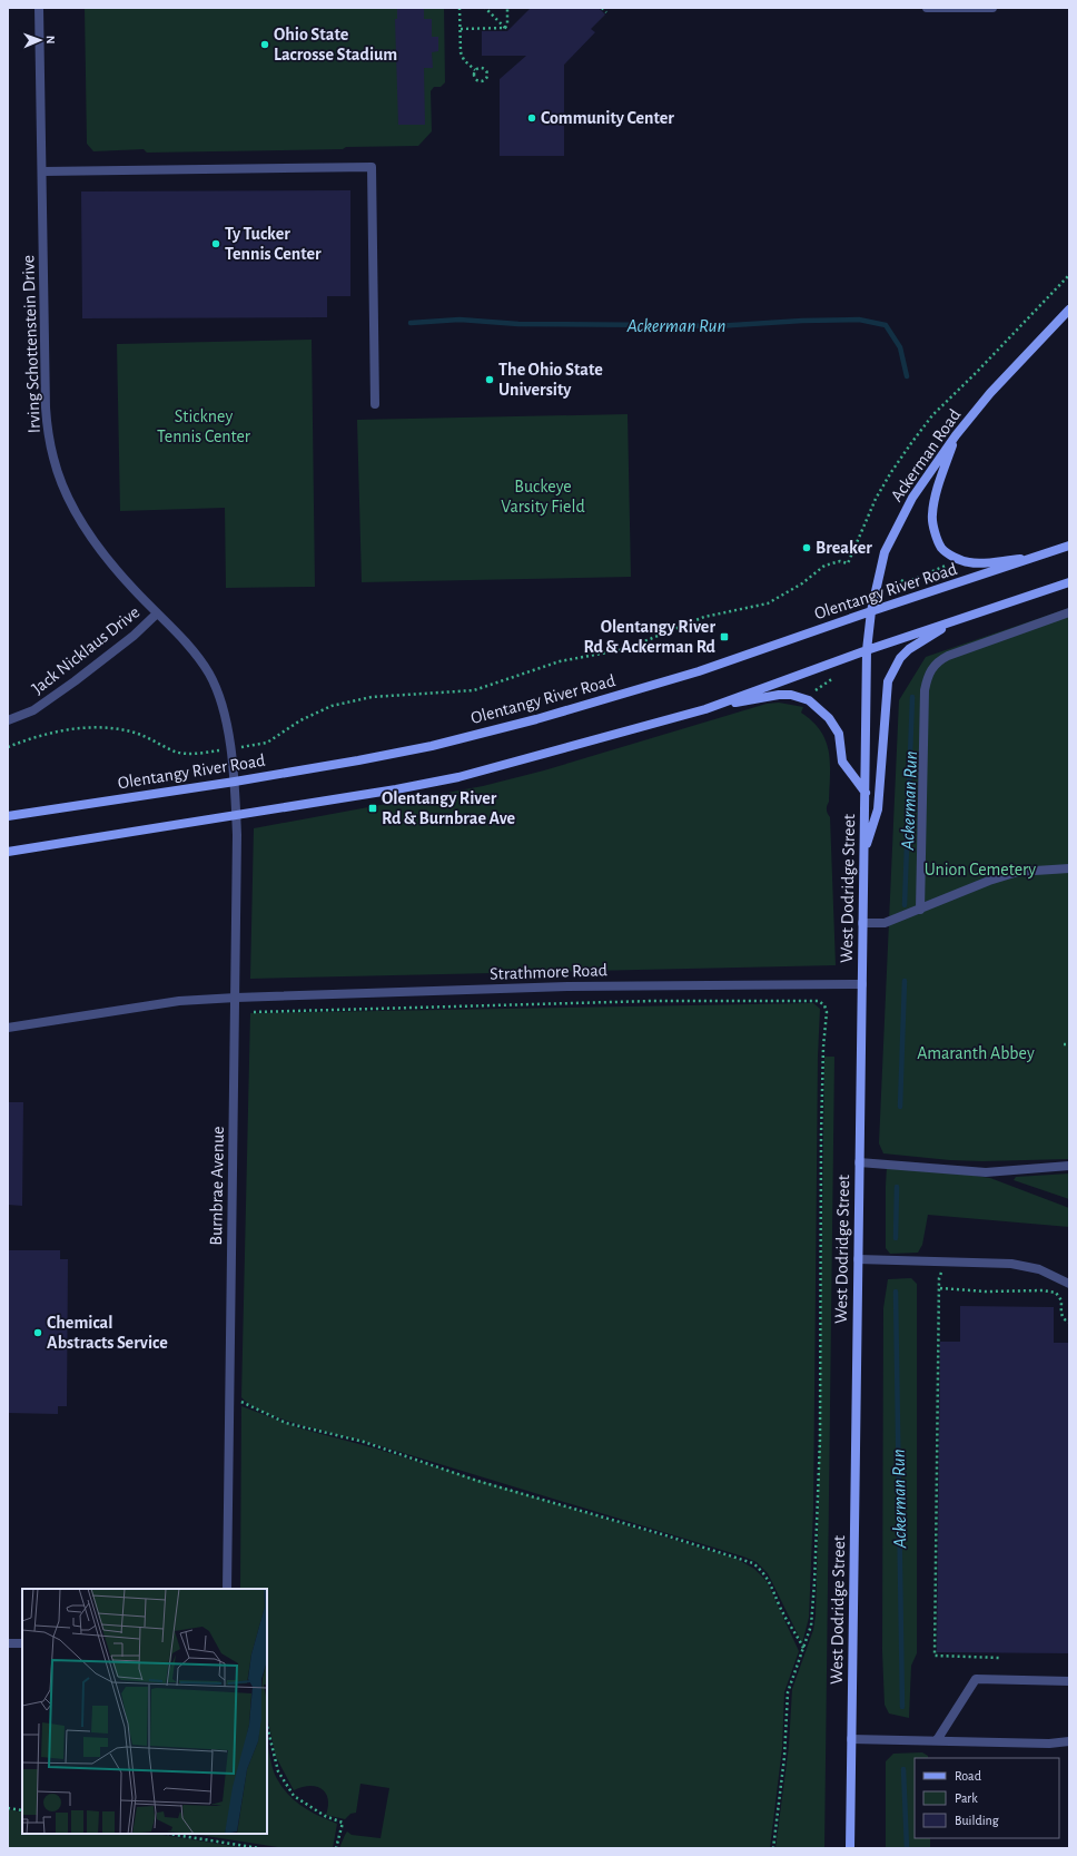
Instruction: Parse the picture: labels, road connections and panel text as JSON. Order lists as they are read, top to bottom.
{
  "streets": {
    "main road": ["Ackerman Road", "Olentangy River Road", "West Dodridge Street"],
    "street": [
      "Irving Schottenstein Drive",
      "Jack Nicklaus Drive",
      "Strathmore Road",
      "Burnbrae Avenue"
    ]
  },
  "crossings": [
    ["Irving Schottenstein Drive", "Olentangy River Road"],
    ["Irving Schottenstein Drive", "Jack Nicklaus Drive"],
    ["Irving Schottenstein Drive", "Burnbrae Avenue"],
    ["Ackerman Road", "Olentangy River Road"],
    ["Ackerman Road", "West Dodridge Street"],
    ["Olentangy River Road", "Burnbrae Avenue"],
    ["West Dodridge Street", "Strathmore Road"],
    ["Strathmore Road", "Burnbrae Avenue"]
  ],
  "water": ["Ackerman Run"],
  "parks": [
    "Stickney Tennis Center",
    "Buckeye Varsity Field",
    "Union Cemetery",
    "Amaranth Abbey"
  ],
  "places": {
    "other": [
      "Ohio State Lacrosse Stadium",
      "Community Center",
      "Ty Tucker Tennis Center",
      "The Ohio State University",
      "Breaker",
      "Chemical Abstracts Service"
    ],
    "transit": ["Olentangy River Rd & Ackerman Rd", "Olentangy River Rd & Burnbrae Ave"]
  },
  "legend": ["Road", "Park", "Building"],
  "north": "right"
}
